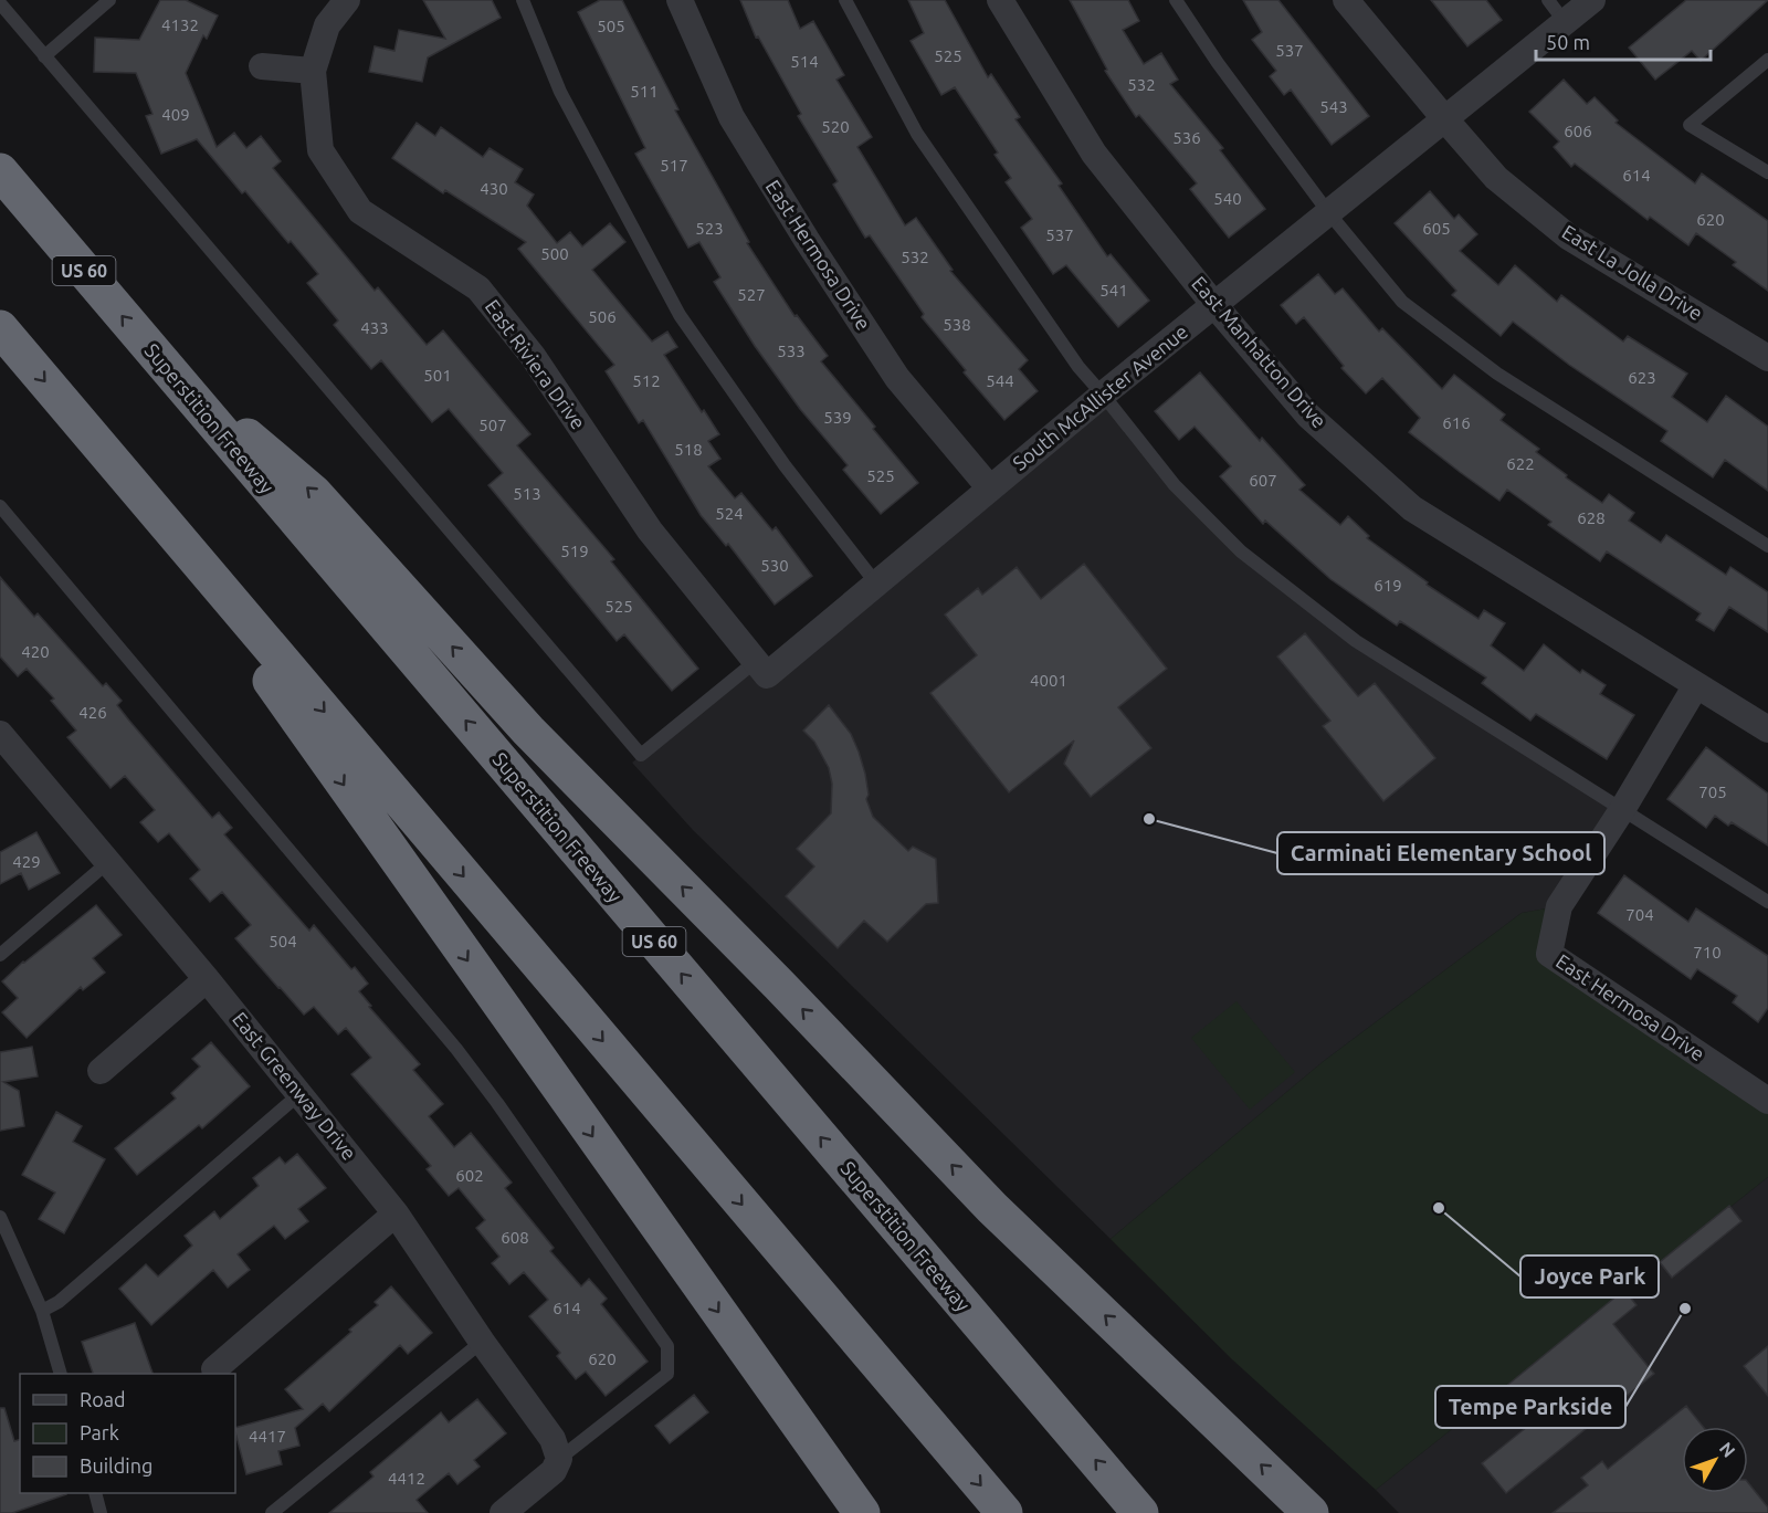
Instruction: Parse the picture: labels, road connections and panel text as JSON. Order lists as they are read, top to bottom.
{
  "streets": {
    "highway": ["US 60", "Superstition Freeway"],
    "street": [
      "East Hermosa Drive",
      "East La Jolla Drive",
      "East Manhatton Drive",
      "East Riviera Drive",
      "South McAllister Avenue",
      "East Greenway Drive"
    ]
  },
  "crossings": [
    ["East Hermosa Drive", "East Manhatton Drive"],
    ["East Hermosa Drive", "South McAllister Avenue"],
    ["East La Jolla Drive", "South McAllister Avenue"],
    ["East Manhatton Drive", "South McAllister Avenue"],
    ["East Riviera Drive", "South McAllister Avenue"]
  ],
  "places": ["Carminati Elementary School", "Joyce Park", "Tempe Parkside"],
  "house_numbers": [
    "4132",
    "505",
    "537",
    "525",
    "514",
    "532",
    "511",
    "543",
    "409",
    "520",
    "606",
    "536",
    "517",
    "614",
    "430",
    "540",
    "620",
    "523",
    "605",
    "537",
    "500",
    "532",
    "541",
    "527",
    "506",
    "538",
    "433",
    "533",
    "501",
    "623",
    "512",
    "544",
    "539",
    "616",
    "507",
    "518",
    "622",
    "525",
    "607",
    "513",
    "524",
    "628",
    "519",
    "530",
    "619",
    "525",
    "420",
    "4001",
    "426",
    "705",
    "429",
    "704",
    "504",
    "710",
    "602",
    "608",
    "614",
    "620",
    "4417",
    "4412"
  ],
  "legend": ["Road", "Park", "Building"],
  "scale_bar": "50 m",
  "north": "top right"
}
